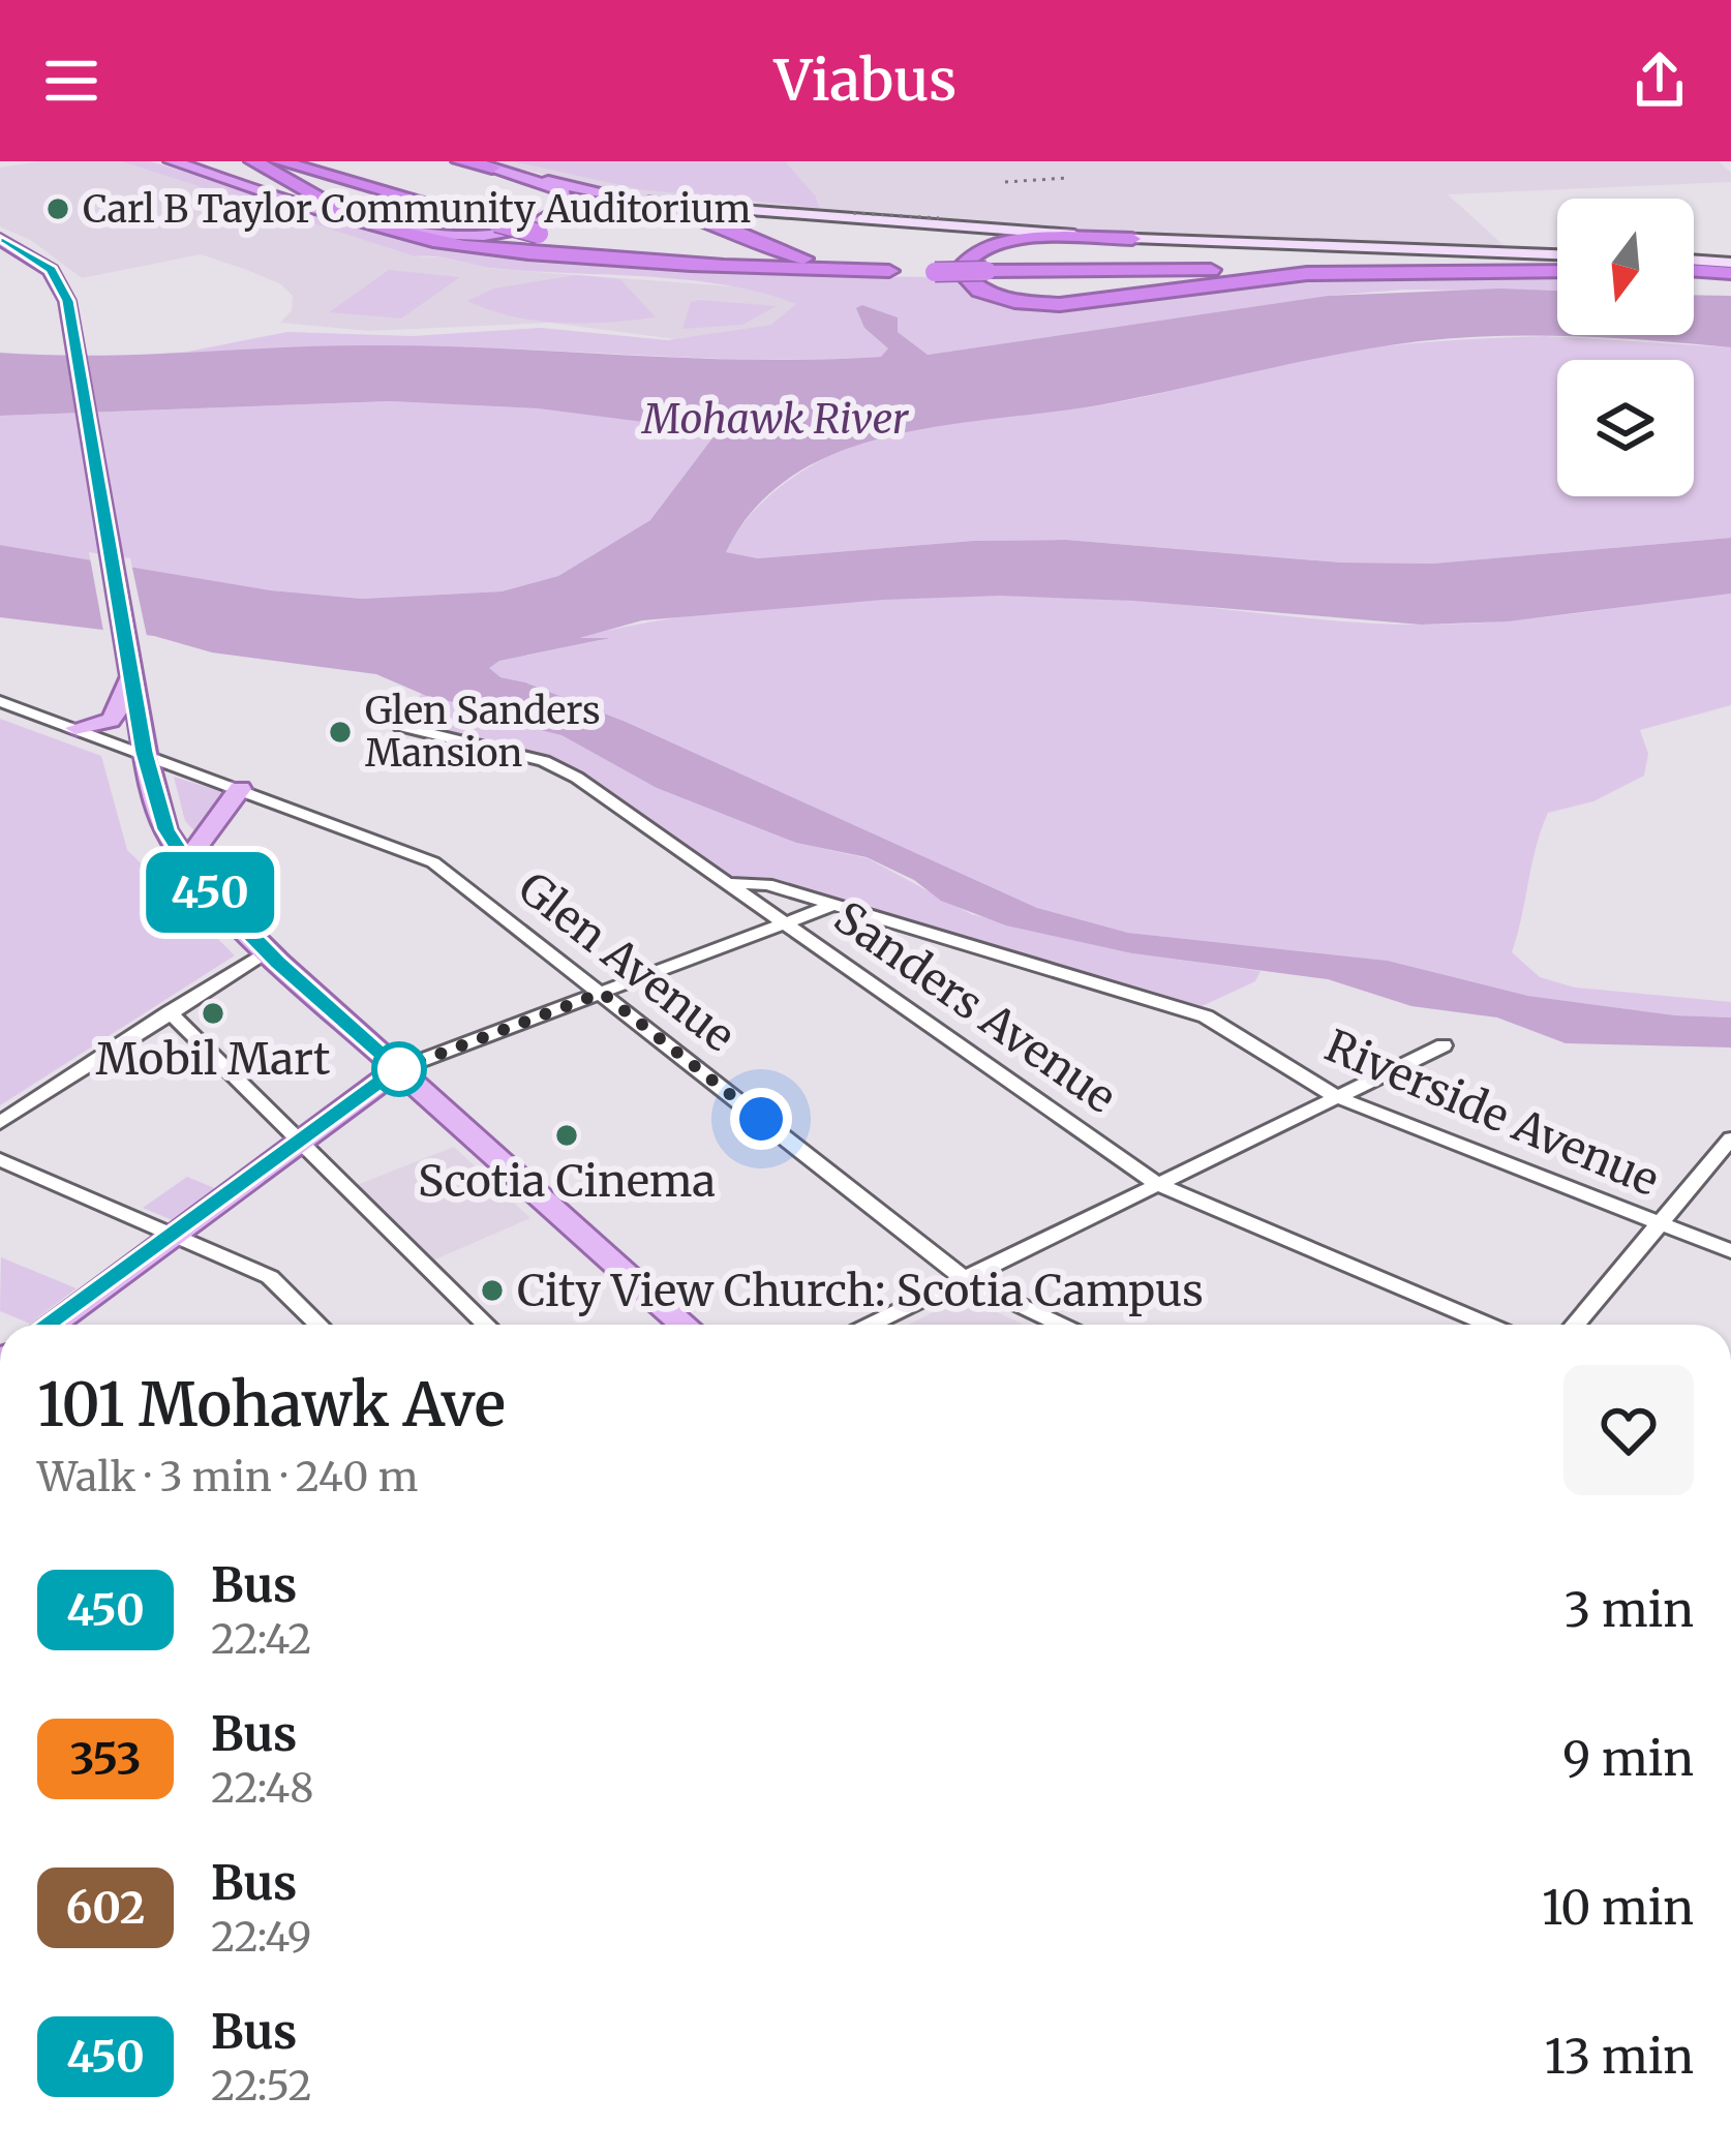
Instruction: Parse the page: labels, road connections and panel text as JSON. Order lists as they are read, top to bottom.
{
  "streets": {
    "street": ["Glen Avenue", "Sanders Avenue", "Riverside Avenue"]
  },
  "crossings": [
    ["Sanders Avenue", "Riverside Avenue"]
  ],
  "water": ["Mohawk River"],
  "places": [
    "Carl B Taylor Community Auditorium",
    "Glen Sanders Mansion",
    "Mobil Mart",
    "Scotia Cinema",
    "City View Church: Scotia Campus"
  ],
  "lines": ["bus line 450"],
  "north": "bottom",
  "page": {
    "header": "Viabus",
    "on_map": "450",
    "heading": ["101 Mohawk Ave", "Walk · 3 min · 240 m"],
    "list": [
      {
        "mark": "450",
        "name": "Bus",
        "note": "22:42",
        "value": "3 min"
      },
      {
        "mark": "353",
        "name": "Bus",
        "note": "22:48",
        "value": "9 min"
      },
      {
        "mark": "602",
        "name": "Bus",
        "note": "22:49",
        "value": "10 min"
      },
      {
        "mark": "450",
        "name": "Bus",
        "note": "22:52",
        "value": "13 min"
      }
    ]
  }
}
